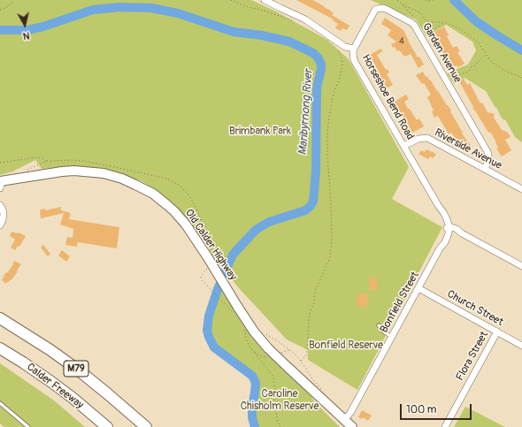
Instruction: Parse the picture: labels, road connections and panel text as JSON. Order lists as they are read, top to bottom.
{
  "streets": {
    "highway": ["M79", "Calder Freeway"],
    "main road": ["Old Calder Highway"],
    "street": [
      "Garden Avenue",
      "Horseshoe Bend Road",
      "Riverside Avenue",
      "Bonfield Street",
      "Church Street",
      "Flora Street"
    ]
  },
  "crossings": [
    ["Garden Avenue", "Horseshoe Bend Road"],
    ["Garden Avenue", "Riverside Avenue"],
    ["Horseshoe Bend Road", "Riverside Avenue"],
    ["Horseshoe Bend Road", "Bonfield Street"],
    ["Old Calder Highway", "Bonfield Street"],
    ["Bonfield Street", "Church Street"],
    ["Church Street", "Flora Street"]
  ],
  "water": ["Maribyrnong River"],
  "parks": ["Brimbank Park", "Bonfield Reserve", "Caroline Chisholm Reserve"],
  "house_numbers": ["4"],
  "scale_bar": "100 m",
  "north": "bottom"
}
